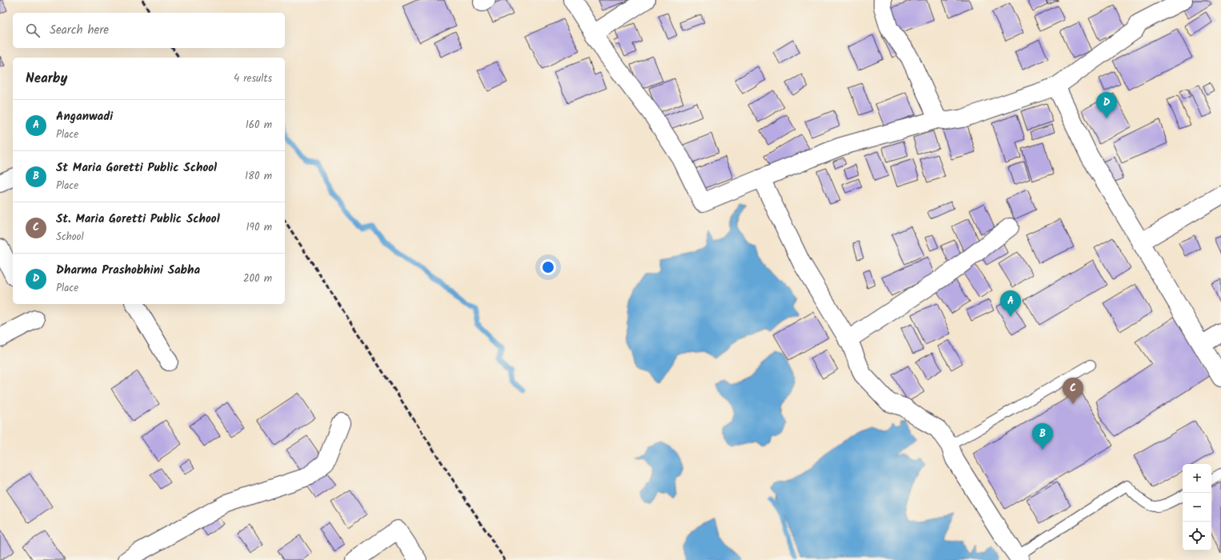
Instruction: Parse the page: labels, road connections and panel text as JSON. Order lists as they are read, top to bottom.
{
  "page": {
    "search": "Search here",
    "heading": ["Nearby", "4 results"],
    "pins": [
      "D",
      "A",
      "C",
      "B"
    ],
    "list": [
      {
        "mark": "A",
        "name": "Anganwadi",
        "note": "Place",
        "value": "160 m"
      },
      {
        "mark": "B",
        "name": "St Maria Goretti Public School",
        "note": "Place",
        "value": "180 m"
      },
      {
        "mark": "C",
        "name": "St. Maria Goretti Public School",
        "note": "School",
        "value": "190 m"
      },
      {
        "mark": "D",
        "name": "Dharma Prashobhini Sabha",
        "note": "Place",
        "value": "200 m"
      }
    ],
    "map_buttons": ["+", "−"]
  }
}
